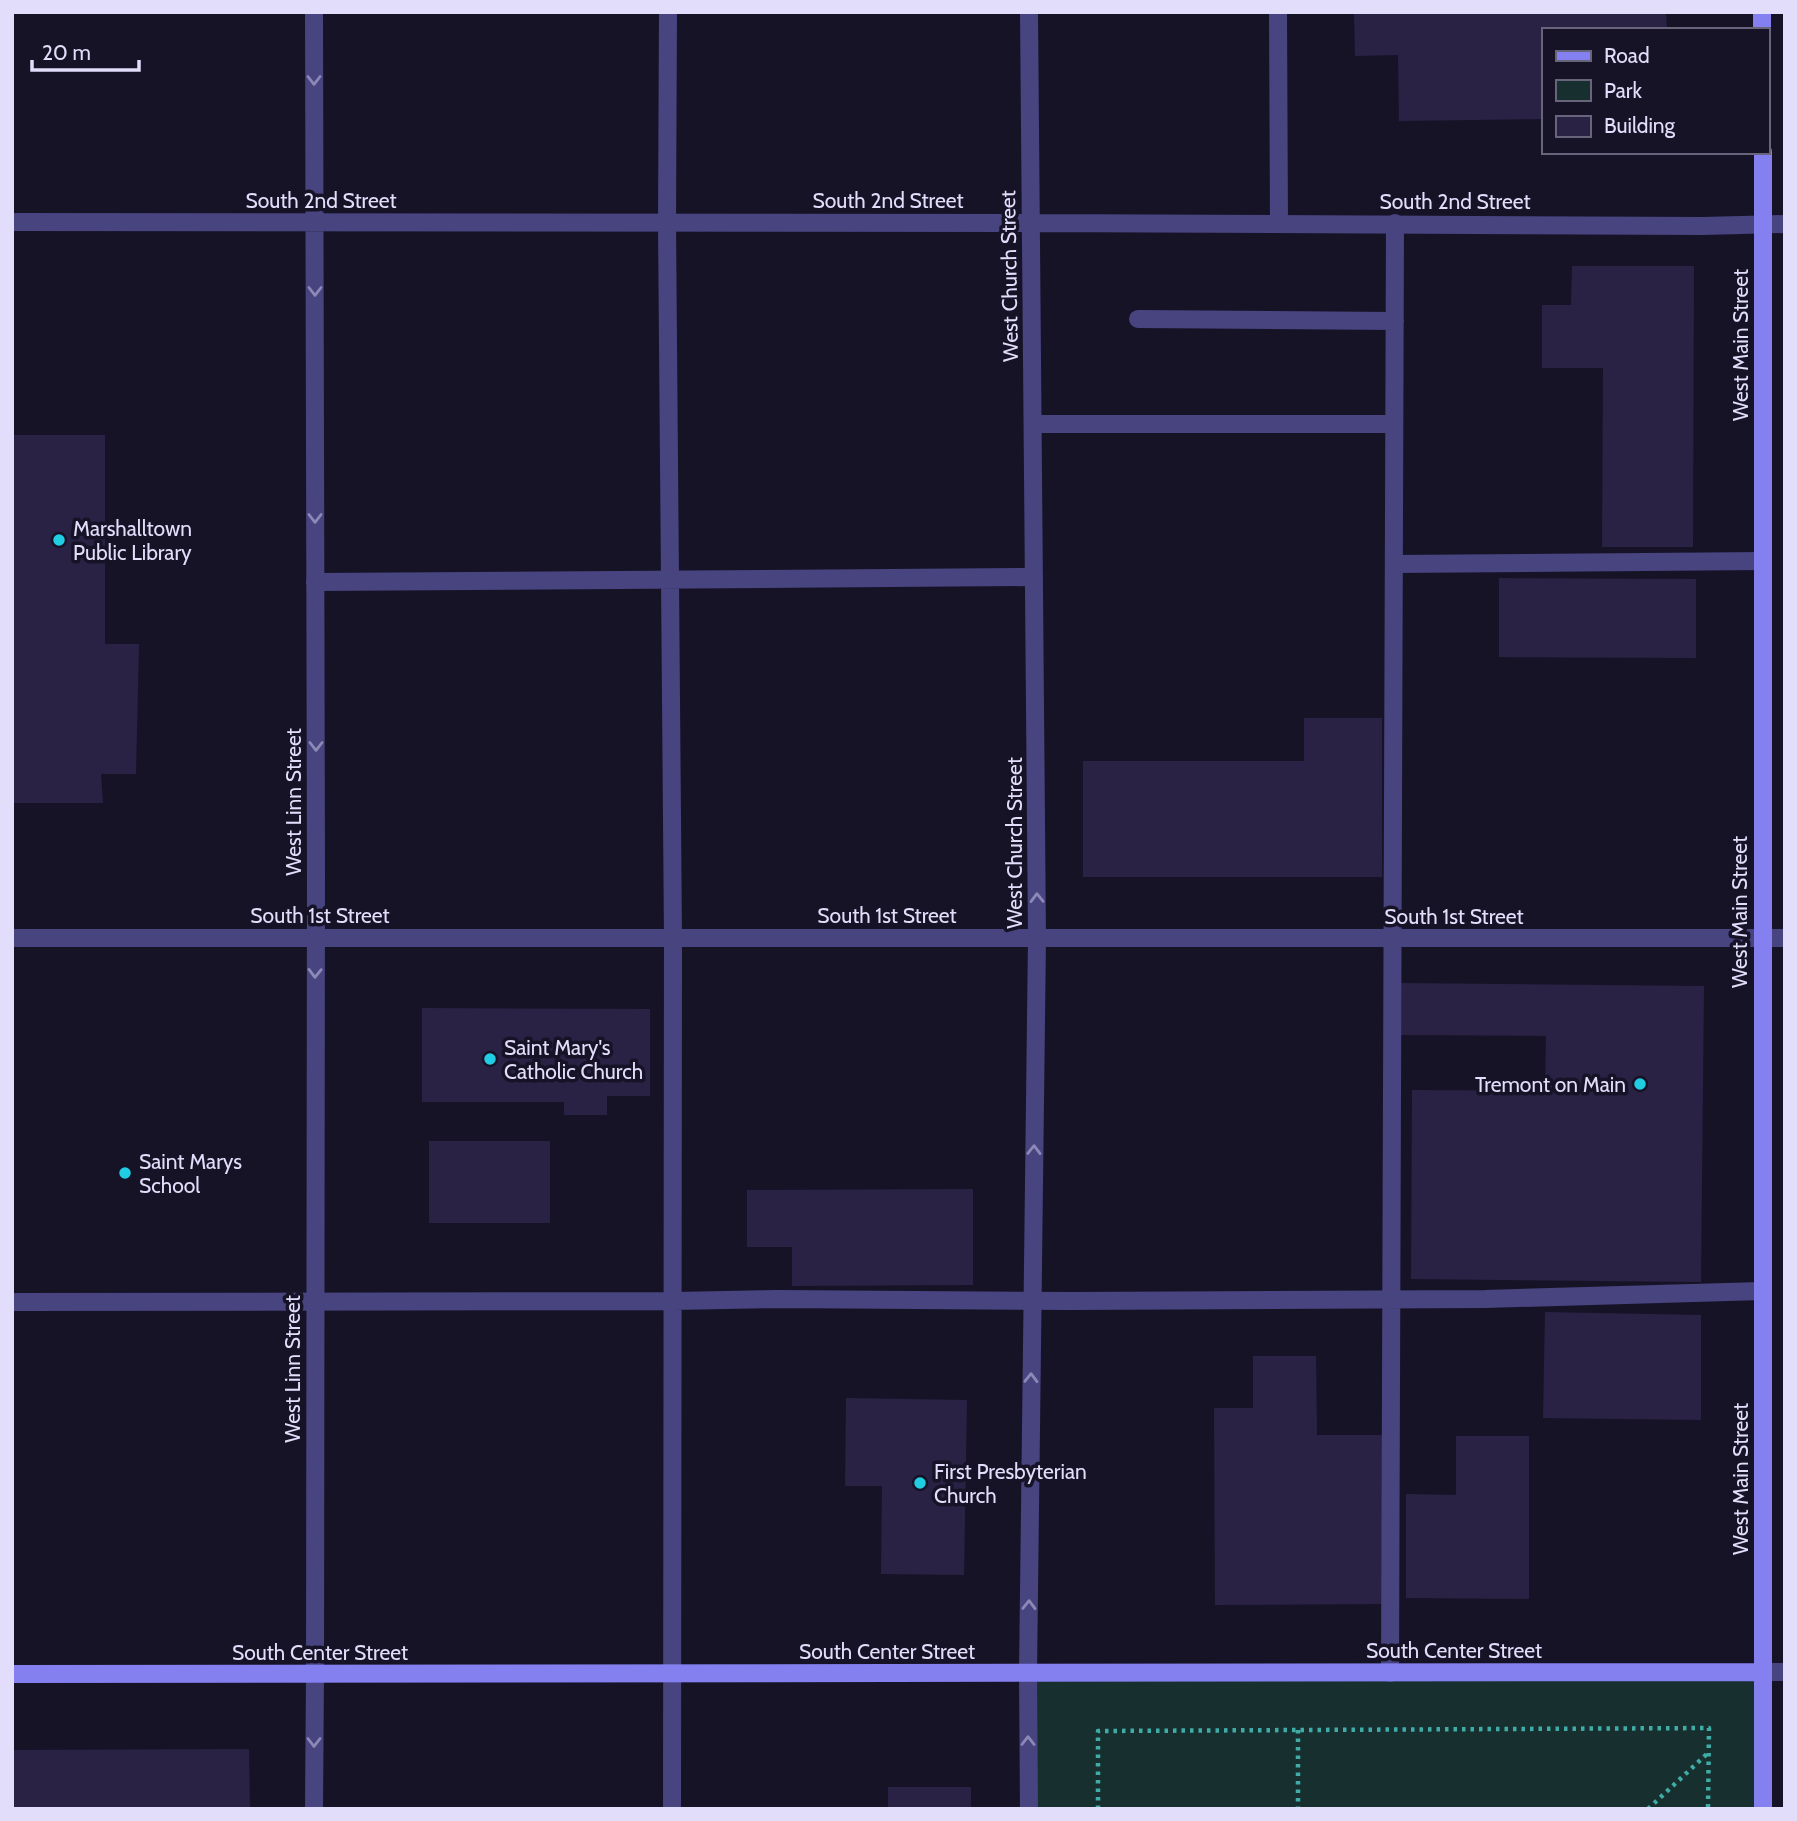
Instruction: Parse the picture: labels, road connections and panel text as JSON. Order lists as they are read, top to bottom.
{
  "streets": {
    "main road": ["West Main Street", "South Center Street"],
    "street": [
      "South 2nd Street",
      "West Church Street",
      "West Linn Street",
      "South 1st Street"
    ]
  },
  "crossings": [
    ["South 2nd Street", "West Church Street"],
    ["South 2nd Street", "West Main Street"],
    ["South 2nd Street", "West Linn Street"],
    ["West Church Street", "South 1st Street"],
    ["West Church Street", "South Center Street"],
    ["West Main Street", "South 1st Street"],
    ["West Main Street", "South Center Street"],
    ["West Linn Street", "South 1st Street"],
    ["West Linn Street", "South Center Street"]
  ],
  "one_way": ["West Church Street", "West Linn Street"],
  "places": [
    "Marshalltown Public Library",
    "Saint Mary's Catholic Church",
    "Tremont on Main",
    "Saint Marys School",
    "First Presbyterian Church"
  ],
  "legend": ["Road", "Park", "Building"],
  "scale_bar": "20 m"
}
